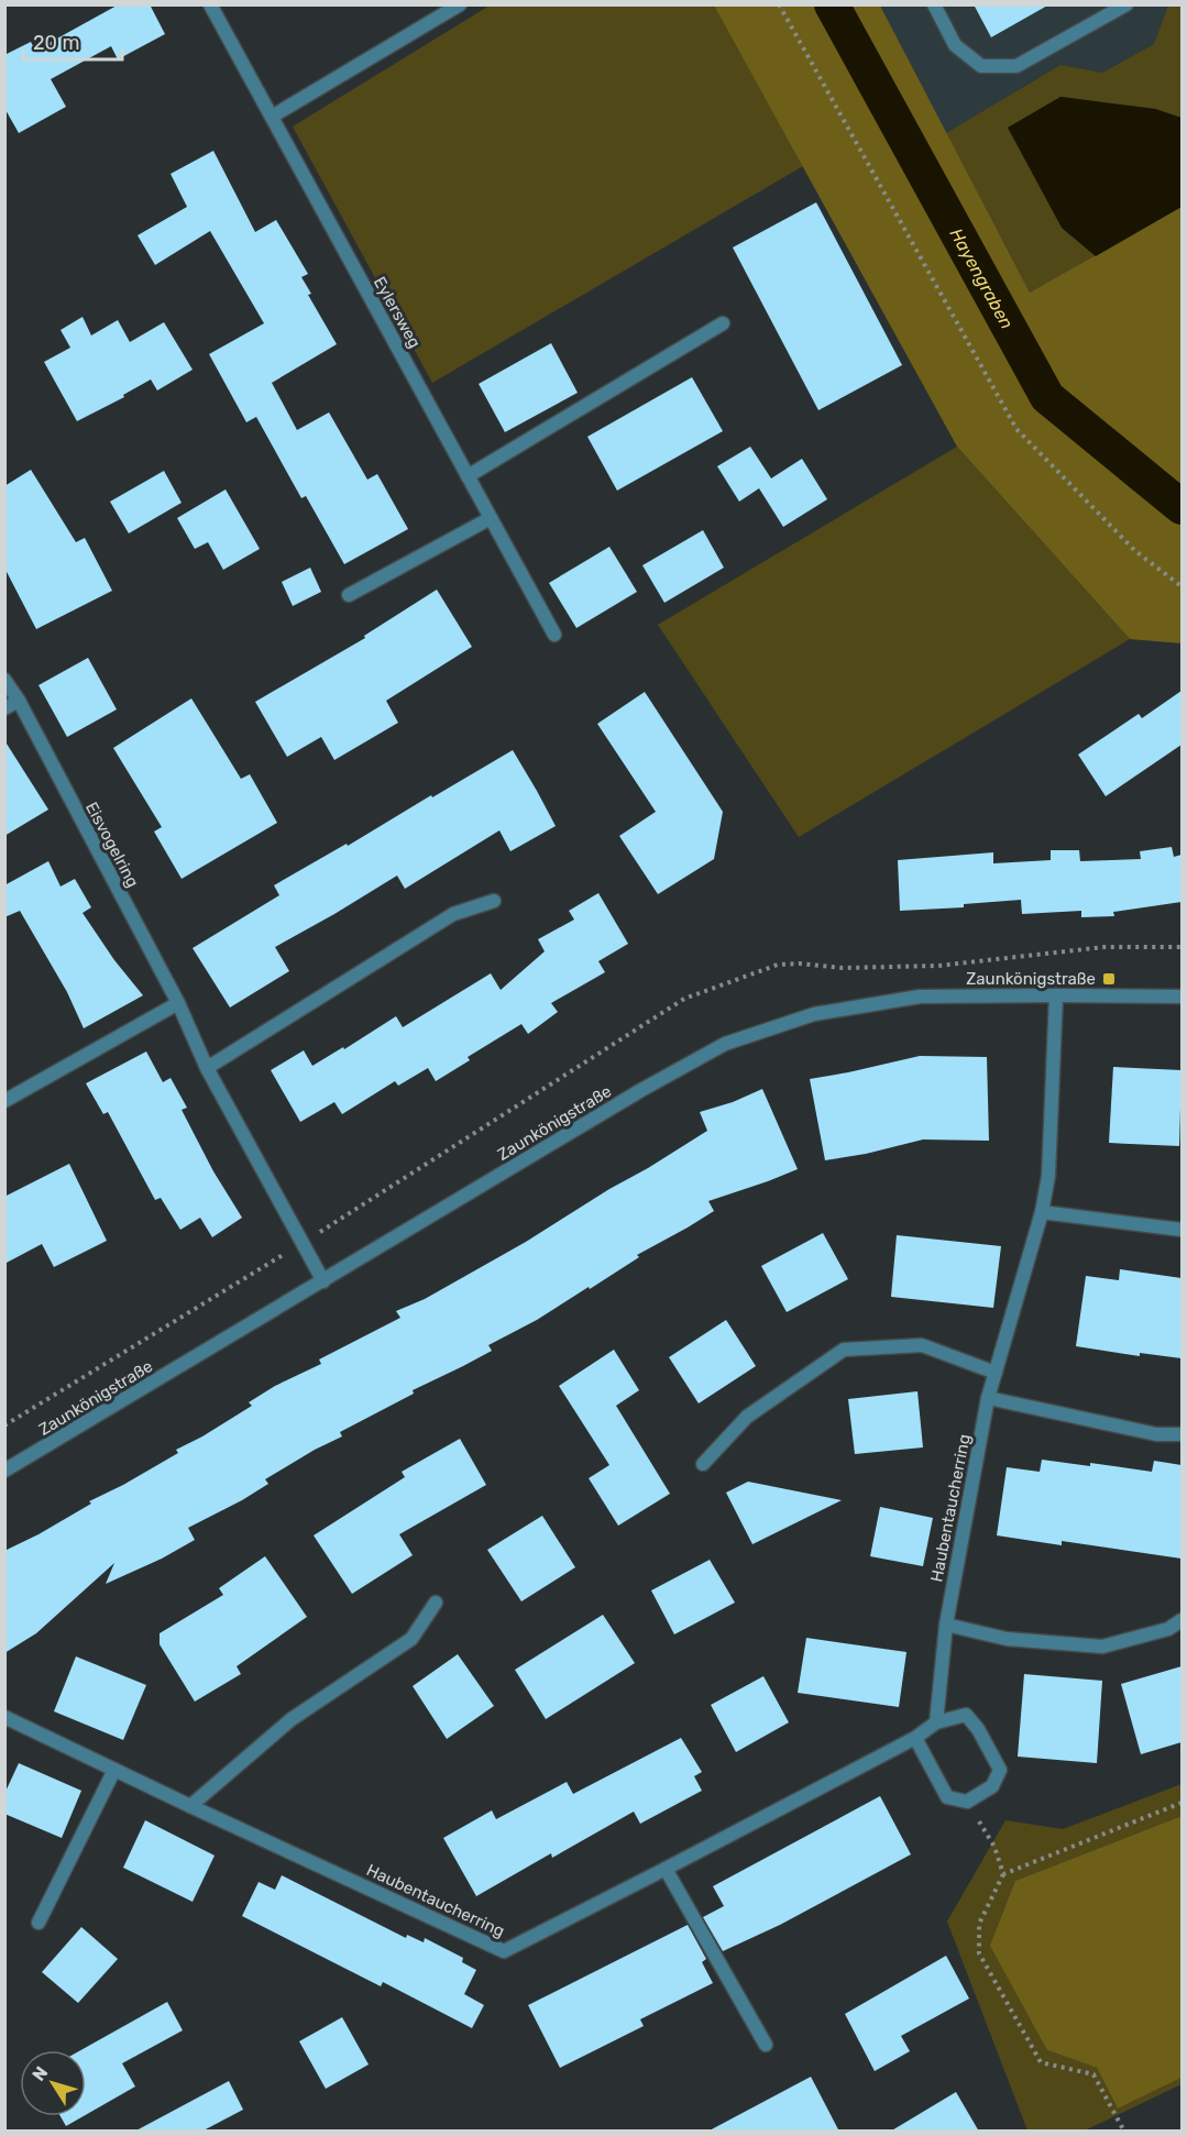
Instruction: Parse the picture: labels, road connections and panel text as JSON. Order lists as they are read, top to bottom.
{
  "streets": {
    "street": [
      "Eylersweg",
      "Eisvogelring",
      "Zaunkönigstraße",
      "Haubentaucherring"
    ]
  },
  "crossings": [
    ["Eisvogelring", "Zaunkönigstraße"],
    ["Zaunkönigstraße", "Haubentaucherring"]
  ],
  "water": ["Hayengraben"],
  "places": {
    "transit": ["Zaunkönigstraße"]
  },
  "scale_bar": "20 m",
  "north": "top left"
}
